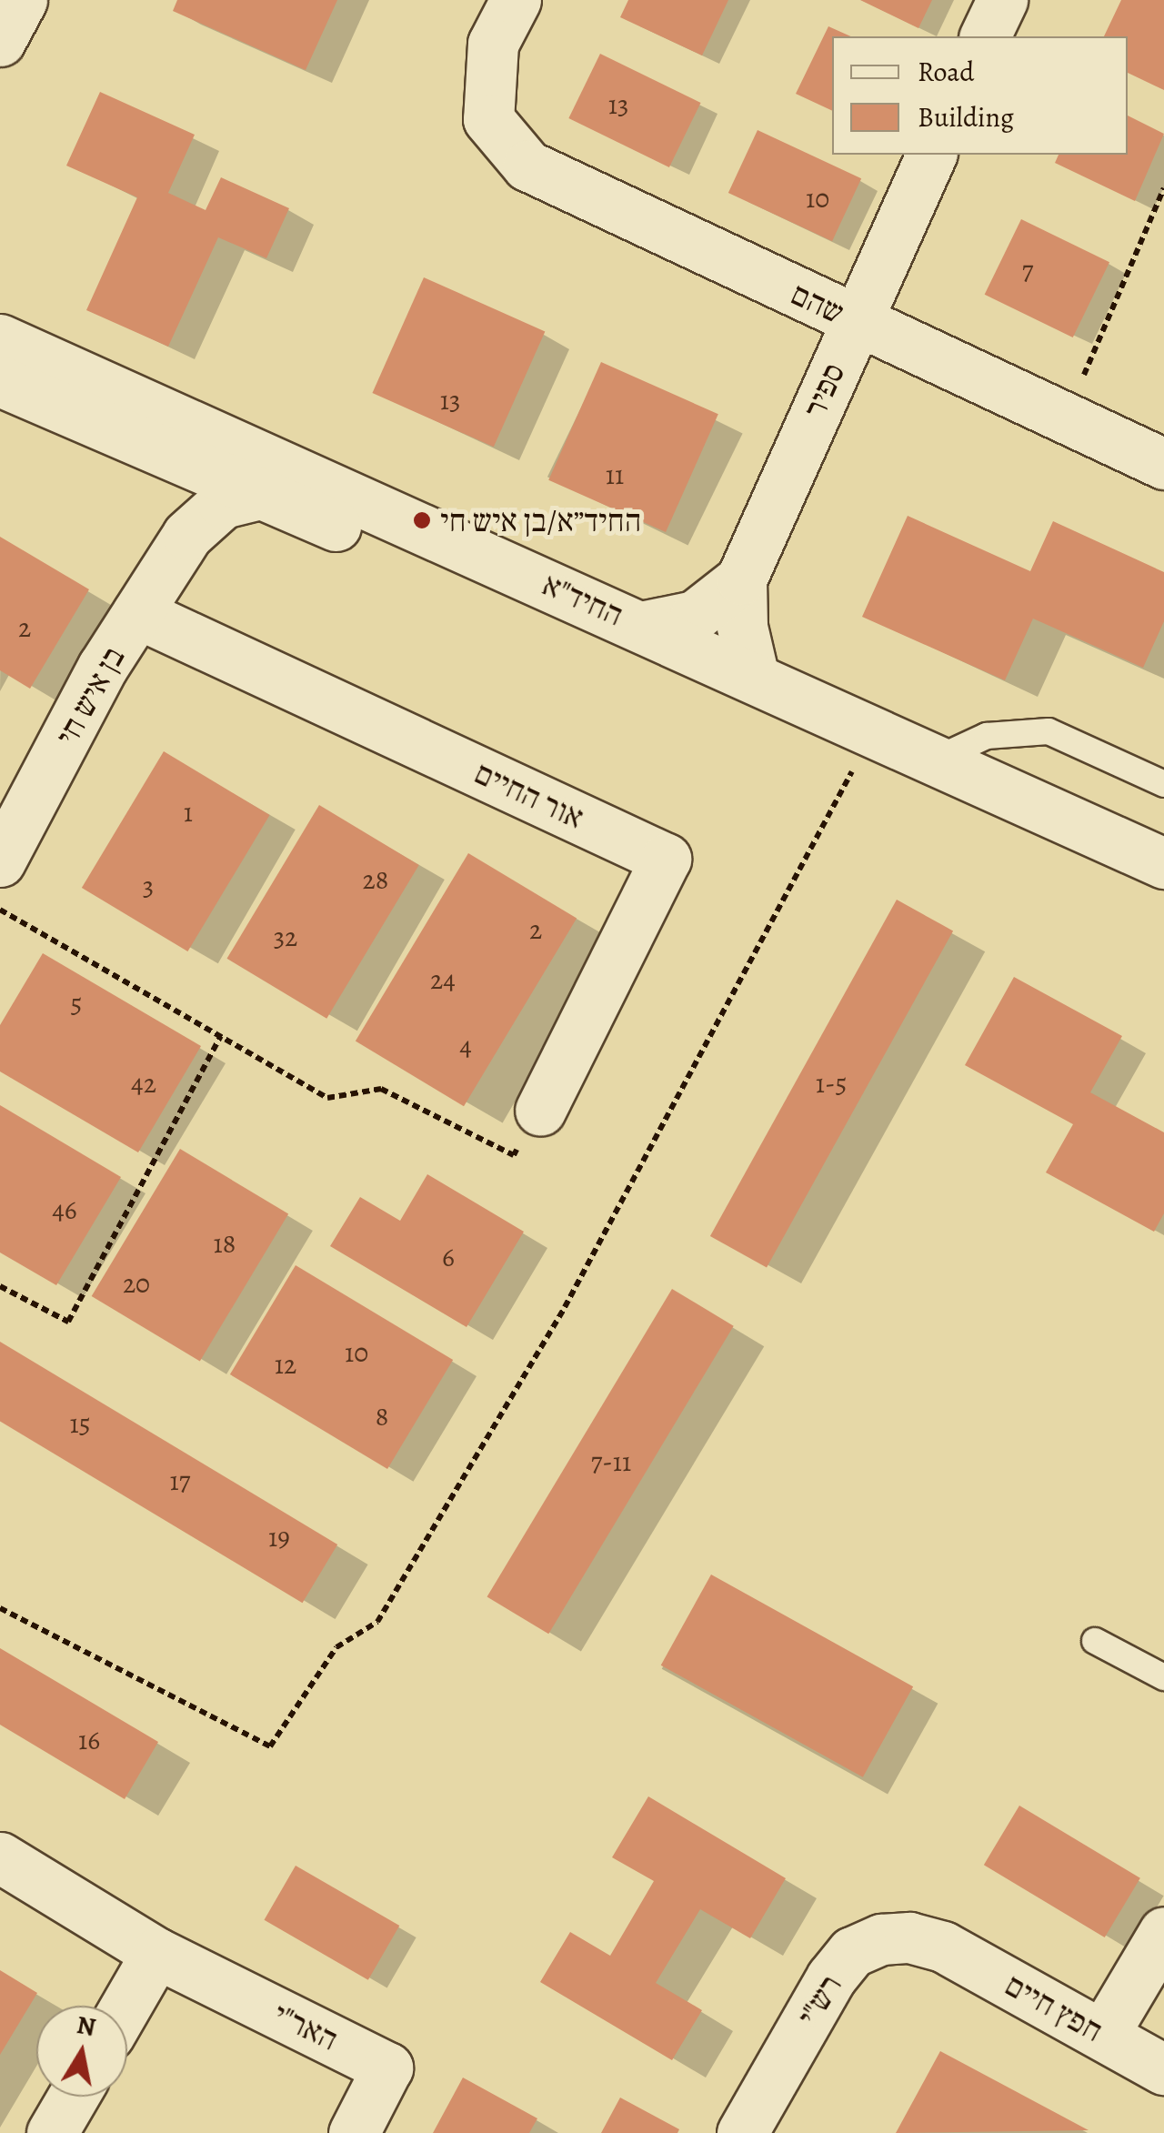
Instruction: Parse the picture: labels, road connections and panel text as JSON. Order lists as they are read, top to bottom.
{
  "streets": {
    "street": [
      "שהם",
      "ספיר",
      "החיד\"א",
      "בן איש חי",
      "אור החיים",
      "רש\"י",
      "חפץ חיים",
      "האר\"י"
    ]
  },
  "crossings": [
    ["שהם", "ספיר"],
    ["ספיר", "החיד\"א"],
    ["החיד\"א", "בן איש חי"],
    ["בן איש חי", "אור החיים"],
    ["רש\"י", "חפץ חיים"]
  ],
  "places": ["החיד״א/בן איש חי"],
  "house_numbers": [
    "13",
    "10",
    "7",
    "13",
    "11",
    "2",
    "1",
    "28",
    "3",
    "2",
    "32",
    "24",
    "5",
    "4",
    "42",
    "1-5",
    "46",
    "18",
    "6",
    "20",
    "10",
    "12",
    "8",
    "15",
    "7-11",
    "17",
    "19",
    "16"
  ],
  "legend": ["Road", "Building"],
  "north": "top"
}
